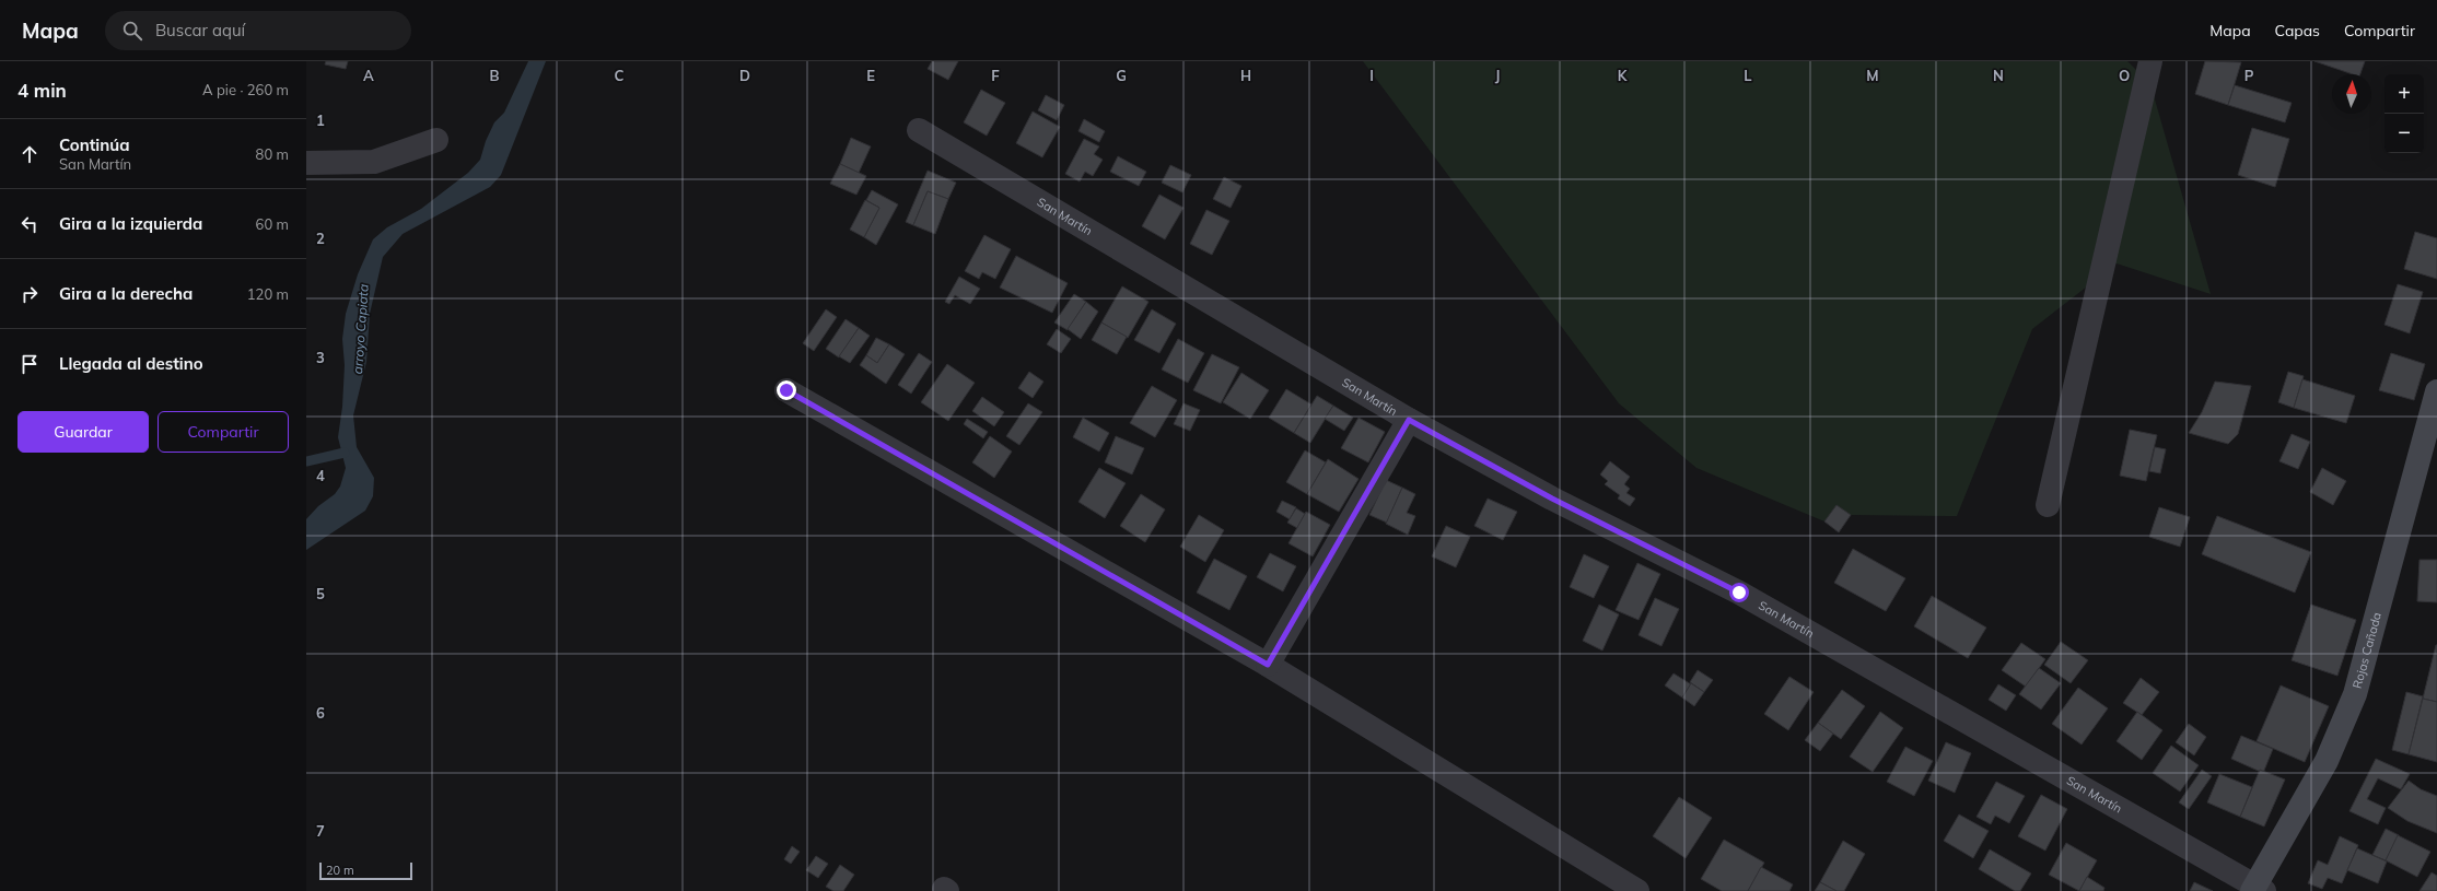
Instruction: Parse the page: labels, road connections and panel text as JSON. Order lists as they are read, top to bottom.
{
  "streets": {
    "main road": ["Rojas Cañada"],
    "street": ["San Martín"]
  },
  "crossings": [
    ["San Martín", "Rojas Cañada"]
  ],
  "water": ["arroyo Capiata"],
  "scale_bar": "20 m",
  "north": "top",
  "page": {
    "header": "Mapa",
    "search": "Buscar aquí",
    "nav": ["Mapa", "Capas", "Compartir"],
    "heading": ["4 min", "A pie · 260 m"],
    "map_buttons": ["+", "−"],
    "list": [
      ["Continúa", "San Martín", "80 m"],
      ["Gira a la izquierda", "60 m"],
      ["Gira a la derecha", "120 m"],
      "Llegada al destino"
    ],
    "buttons": ["Guardar", "Compartir"],
    "scale": "20 m"
  },
  "grid": {
    "columns": [
      "A",
      "B",
      "C",
      "D",
      "E",
      "F",
      "G",
      "H",
      "I",
      "J",
      "K",
      "L",
      "M",
      "N",
      "O",
      "P"
    ],
    "rows": [
      "1",
      "2",
      "3",
      "4",
      "5",
      "6",
      "7"
    ]
  }
}
